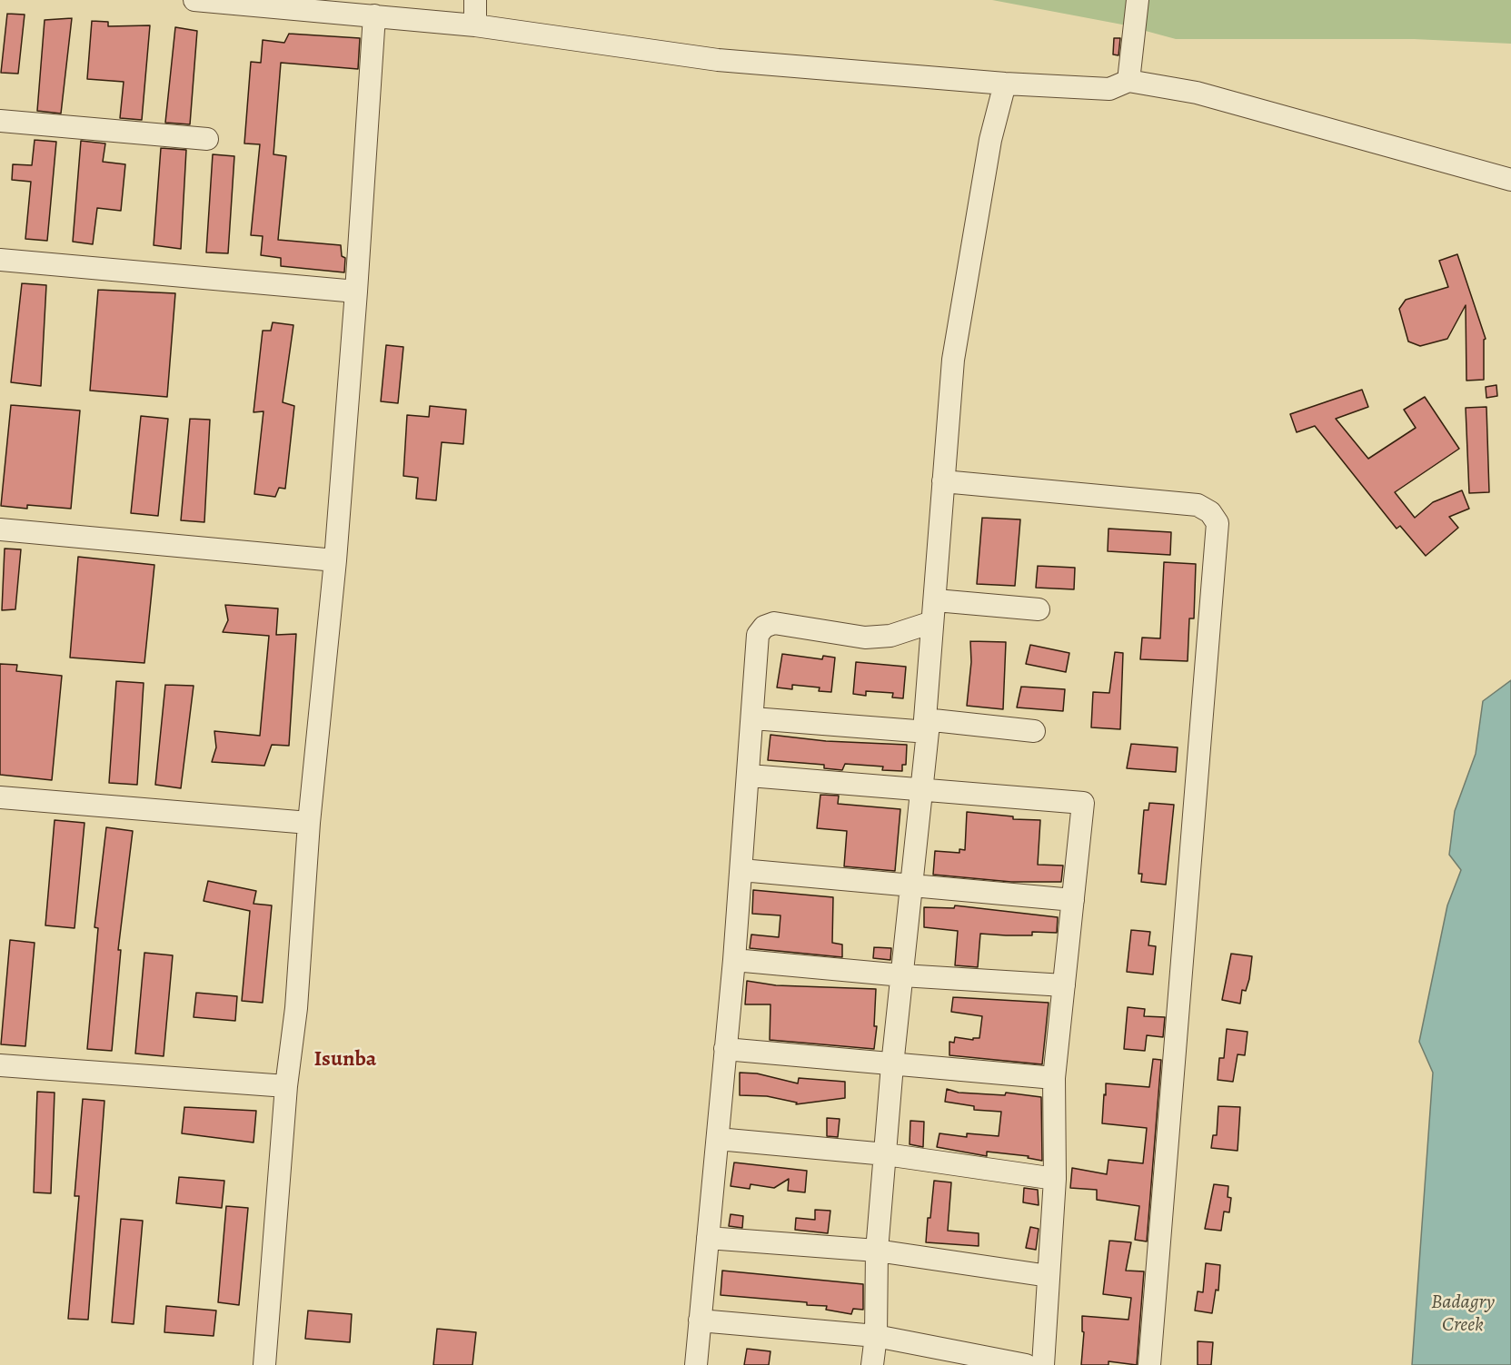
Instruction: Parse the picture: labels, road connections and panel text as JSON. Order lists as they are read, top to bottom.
{
  "districts": ["Isunba"],
  "water": ["Badagry Creek"]
}
